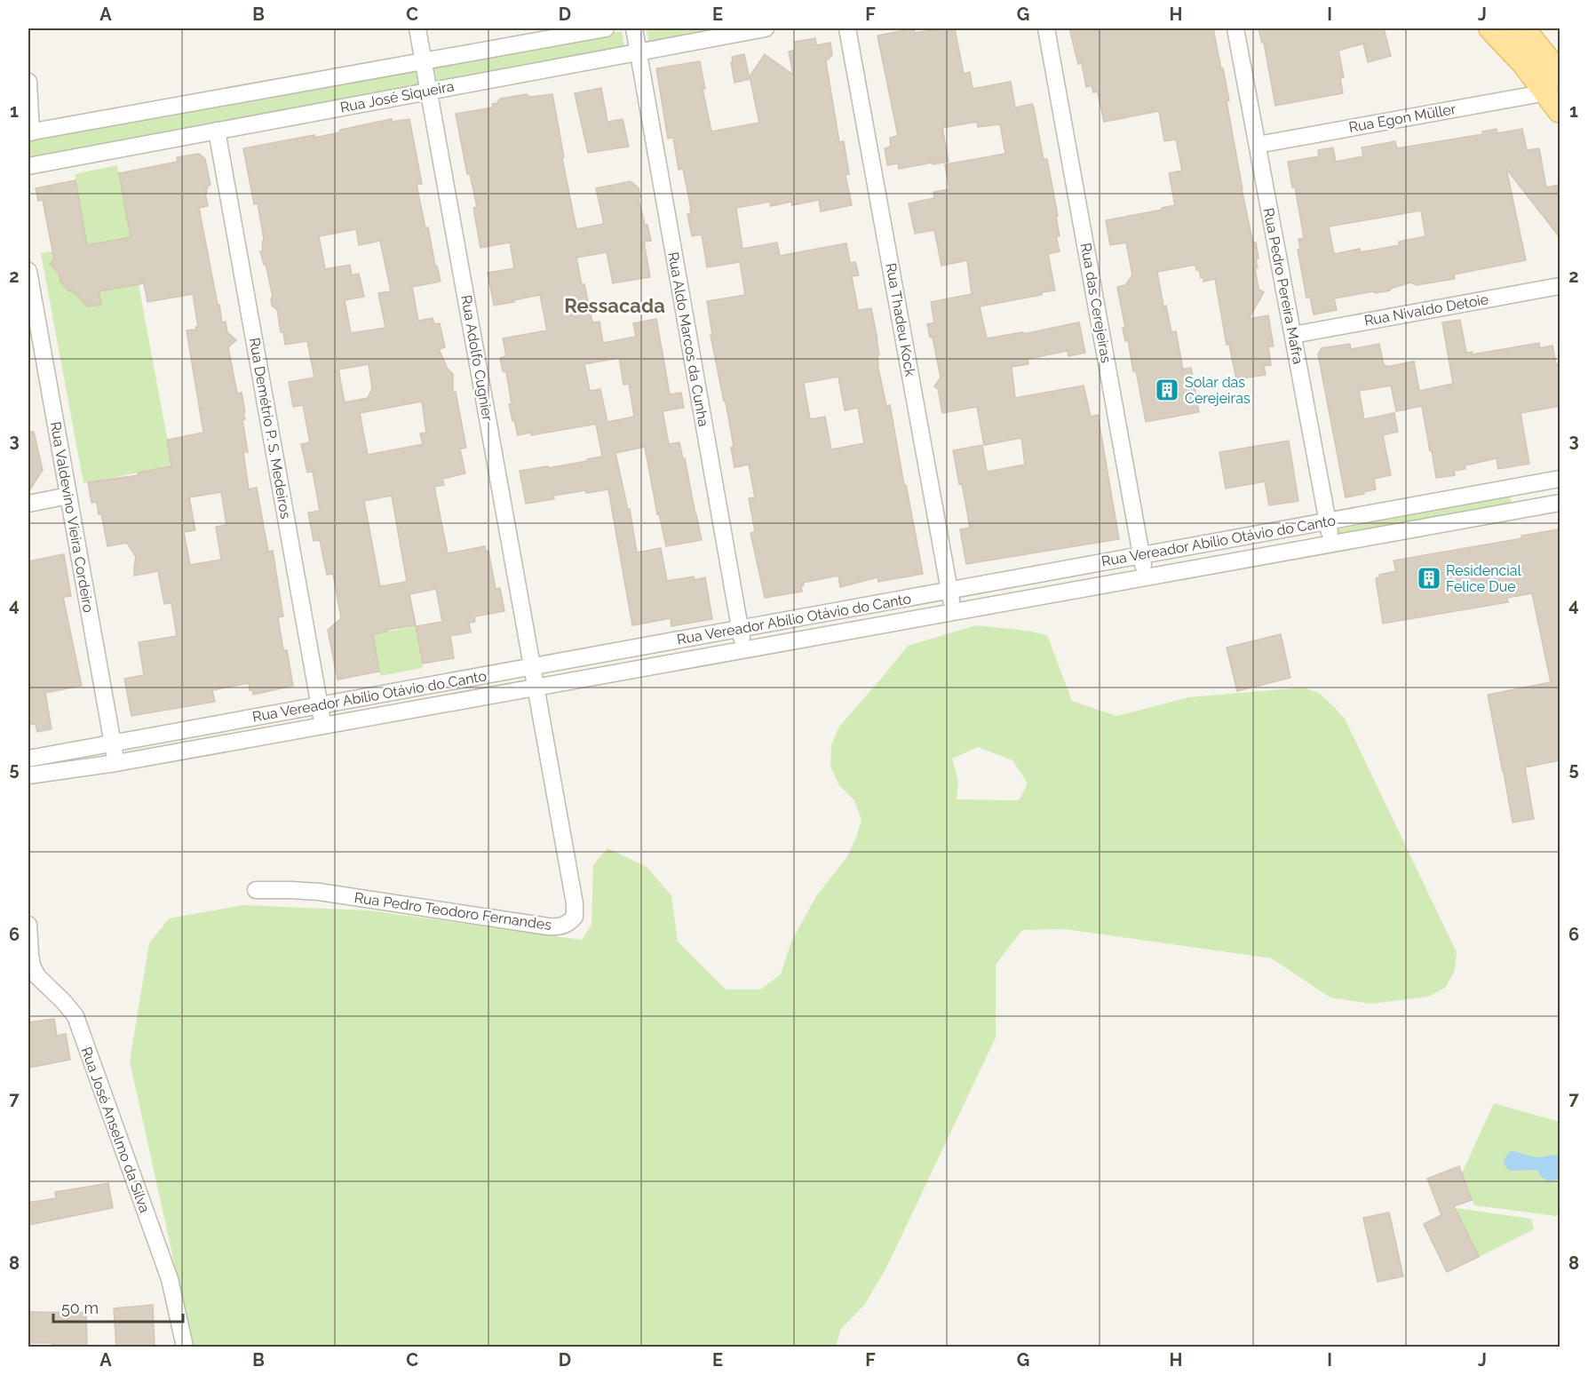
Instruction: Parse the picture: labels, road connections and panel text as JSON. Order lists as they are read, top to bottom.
{
  "streets": {
    "street": [
      "Rua José Siqueira",
      "Rua Egon Müller",
      "Rua Pedro Pereira Mafra",
      "Rua das Cerejeiras",
      "Rua Nivaldo Detoie",
      "Rua Thadeu Kock",
      "Rua Aldo Marcos da Cunha",
      "Rua Adolfo Cugnier",
      "Rua Demétrio P. S. Medeiros",
      "Rua Valdevino Vieira Cordeiro",
      "Rua Vereador Abílio Otávio do Canto",
      "Rua Pedro Teodoro Fernandes",
      "Rua José Anselmo da Silva"
    ]
  },
  "crossings": [
    ["Rua José Siqueira", "Rua Aldo Marcos da Cunha"],
    ["Rua José Siqueira", "Rua Adolfo Cugnier"],
    ["Rua José Siqueira", "Rua Demétrio P. S. Medeiros"],
    ["Rua Egon Müller", "Rua Pedro Pereira Mafra"],
    ["Rua Pedro Pereira Mafra", "Rua Nivaldo Detoie"],
    ["Rua Pedro Pereira Mafra", "Rua Vereador Abílio Otávio do Canto"],
    ["Rua das Cerejeiras", "Rua Vereador Abílio Otávio do Canto"],
    ["Rua Thadeu Kock", "Rua Vereador Abílio Otávio do Canto"],
    ["Rua Aldo Marcos da Cunha", "Rua Vereador Abílio Otávio do Canto"],
    ["Rua Adolfo Cugnier", "Rua Vereador Abílio Otávio do Canto"],
    ["Rua Adolfo Cugnier", "Rua Pedro Teodoro Fernandes"],
    ["Rua Demétrio P. S. Medeiros", "Rua Vereador Abílio Otávio do Canto"],
    ["Rua Valdevino Vieira Cordeiro", "Rua Vereador Abílio Otávio do Canto"],
    ["Rua Vereador Abílio Otávio do Canto", "Rua Pedro Teodoro Fernandes"]
  ],
  "districts": ["Ressacada"],
  "places": {
    "building": ["Solar das Cerejeiras", "Residencial Felice Due"]
  },
  "scale_bar": "50 m",
  "grid": {
    "columns": [
      "A",
      "B",
      "C",
      "D",
      "E",
      "F",
      "G",
      "H",
      "I",
      "J"
    ],
    "rows": [
      "1",
      "2",
      "3",
      "4",
      "5",
      "6",
      "7",
      "8"
    ]
  }
}
